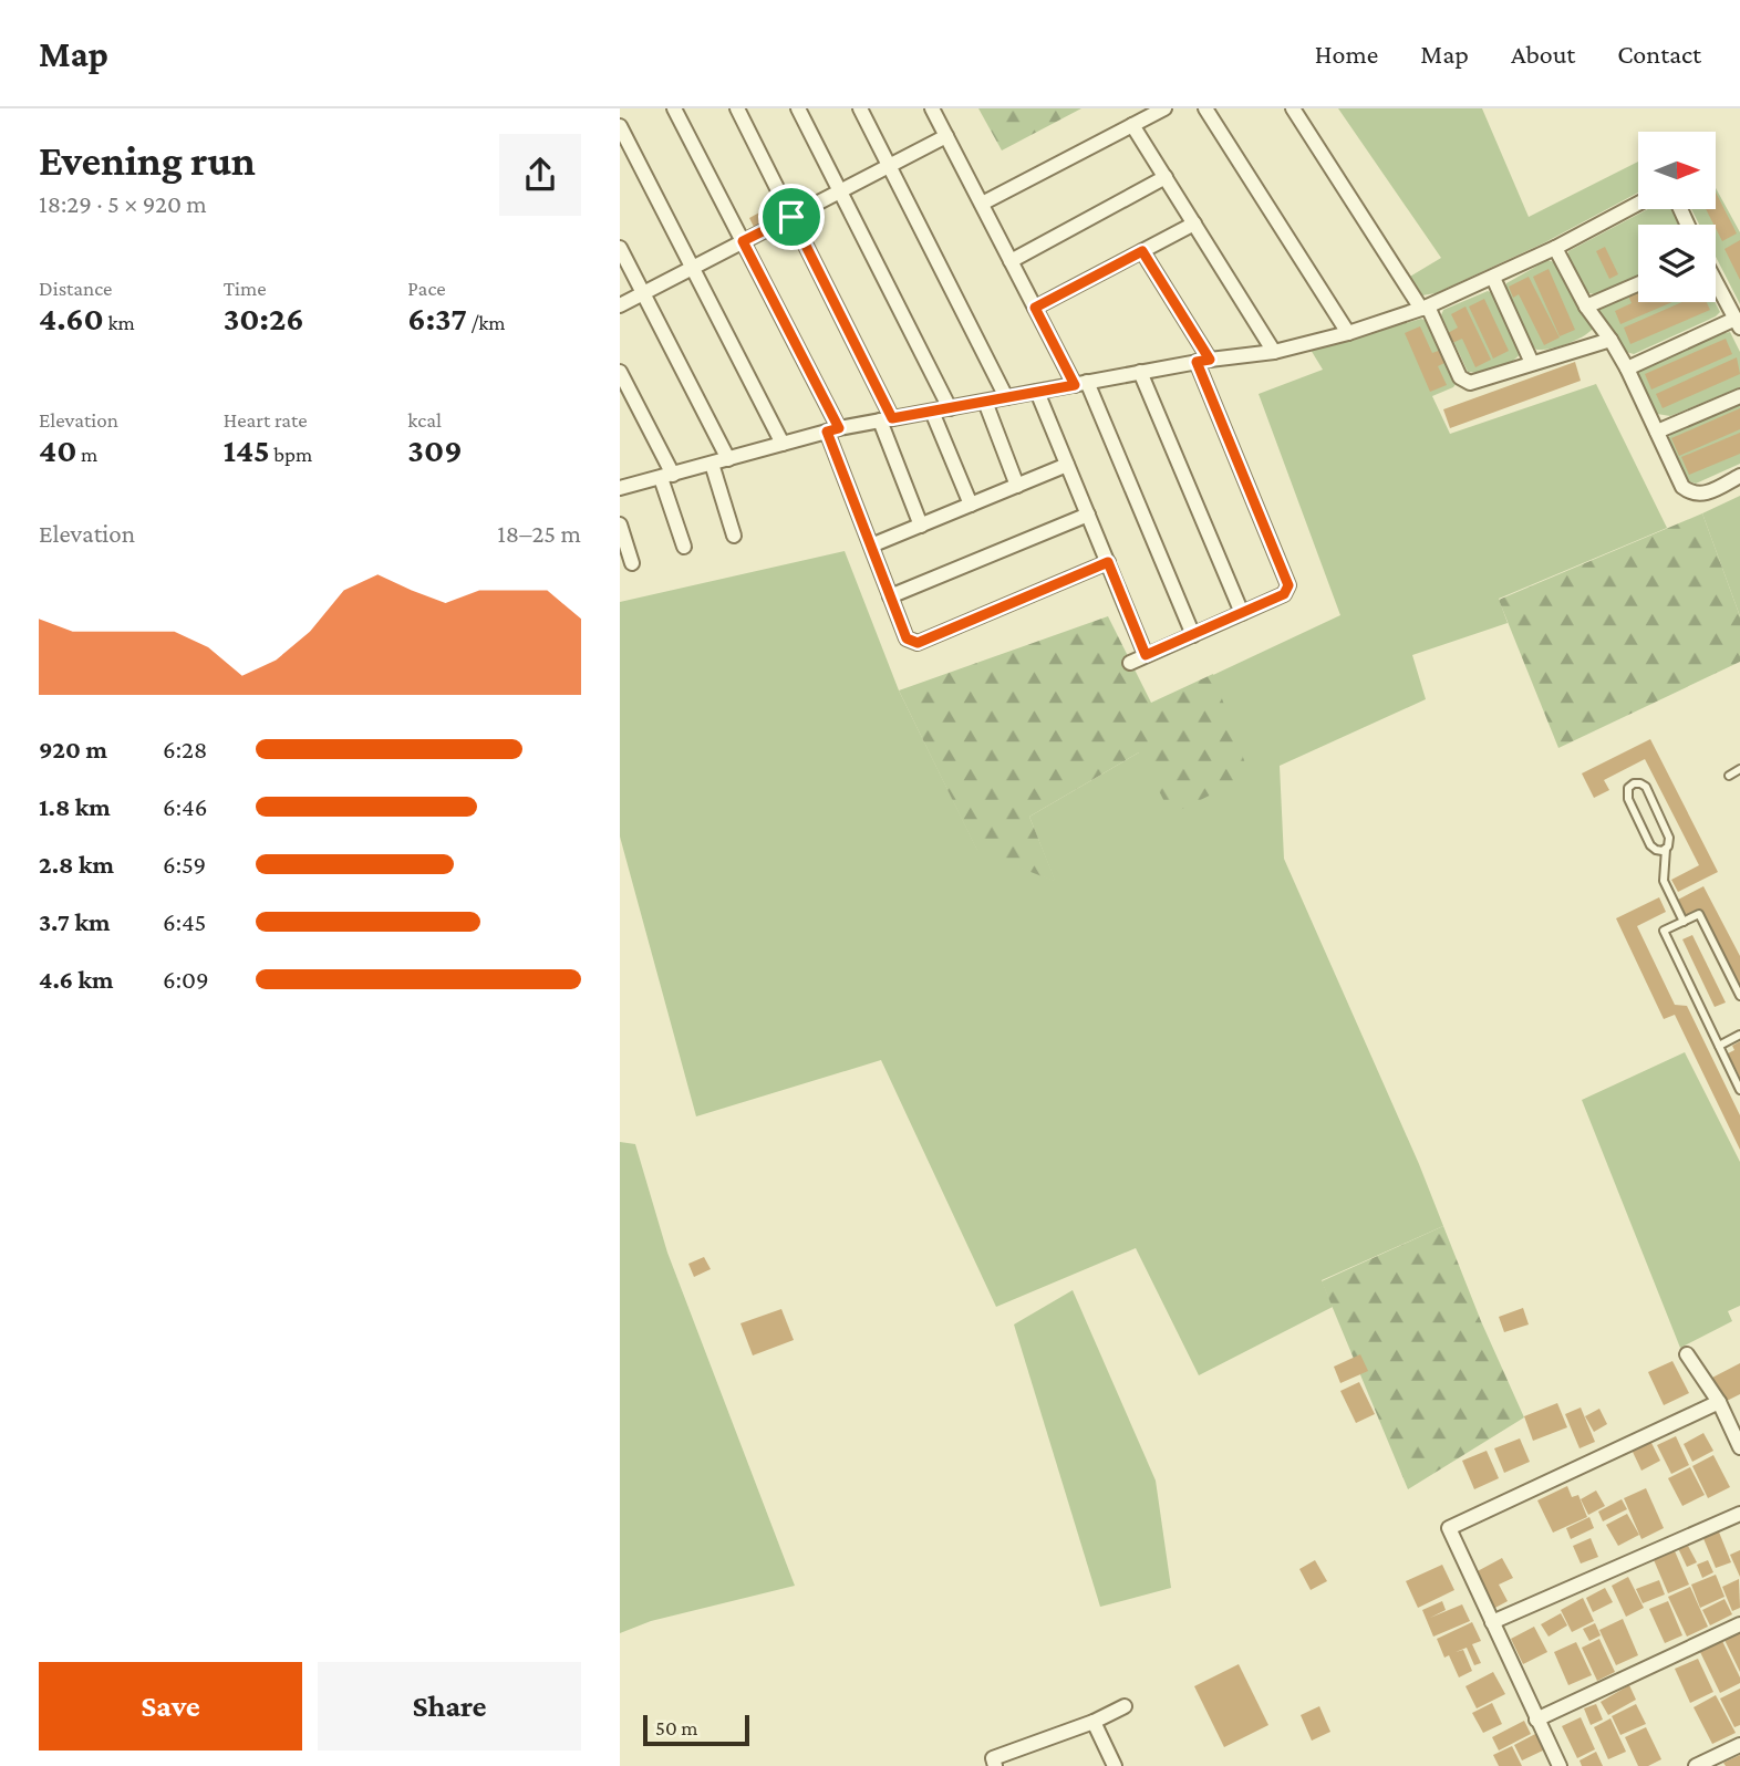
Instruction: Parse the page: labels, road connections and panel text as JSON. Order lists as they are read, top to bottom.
{
  "scale_bar": "50 m",
  "north": "right",
  "page": {
    "header": "Map",
    "nav": [
      "Home",
      "Map",
      "About",
      "Contact"
    ],
    "heading": ["Evening run", "18:29 · 5 × 920 m"],
    "stats": [
      ["Distance", "4.60 km"],
      ["Time", "30:26"],
      ["Pace", "6:37 /km"],
      ["Elevation", "40 m"],
      ["Heart rate", "145 bpm"],
      ["kcal", "309"]
    ],
    "chart": ["Elevation", "18–25 m"],
    "list": [
      {
        "name": "920 m",
        "note": "6:28"
      },
      {
        "name": "1.8 km",
        "note": "6:46"
      },
      {
        "name": "2.8 km",
        "note": "6:59"
      },
      {
        "name": "3.7 km",
        "note": "6:45"
      },
      {
        "name": "4.6 km",
        "note": "6:09"
      }
    ],
    "buttons": ["Save", "Share"],
    "scale": "50 m"
  }
}
